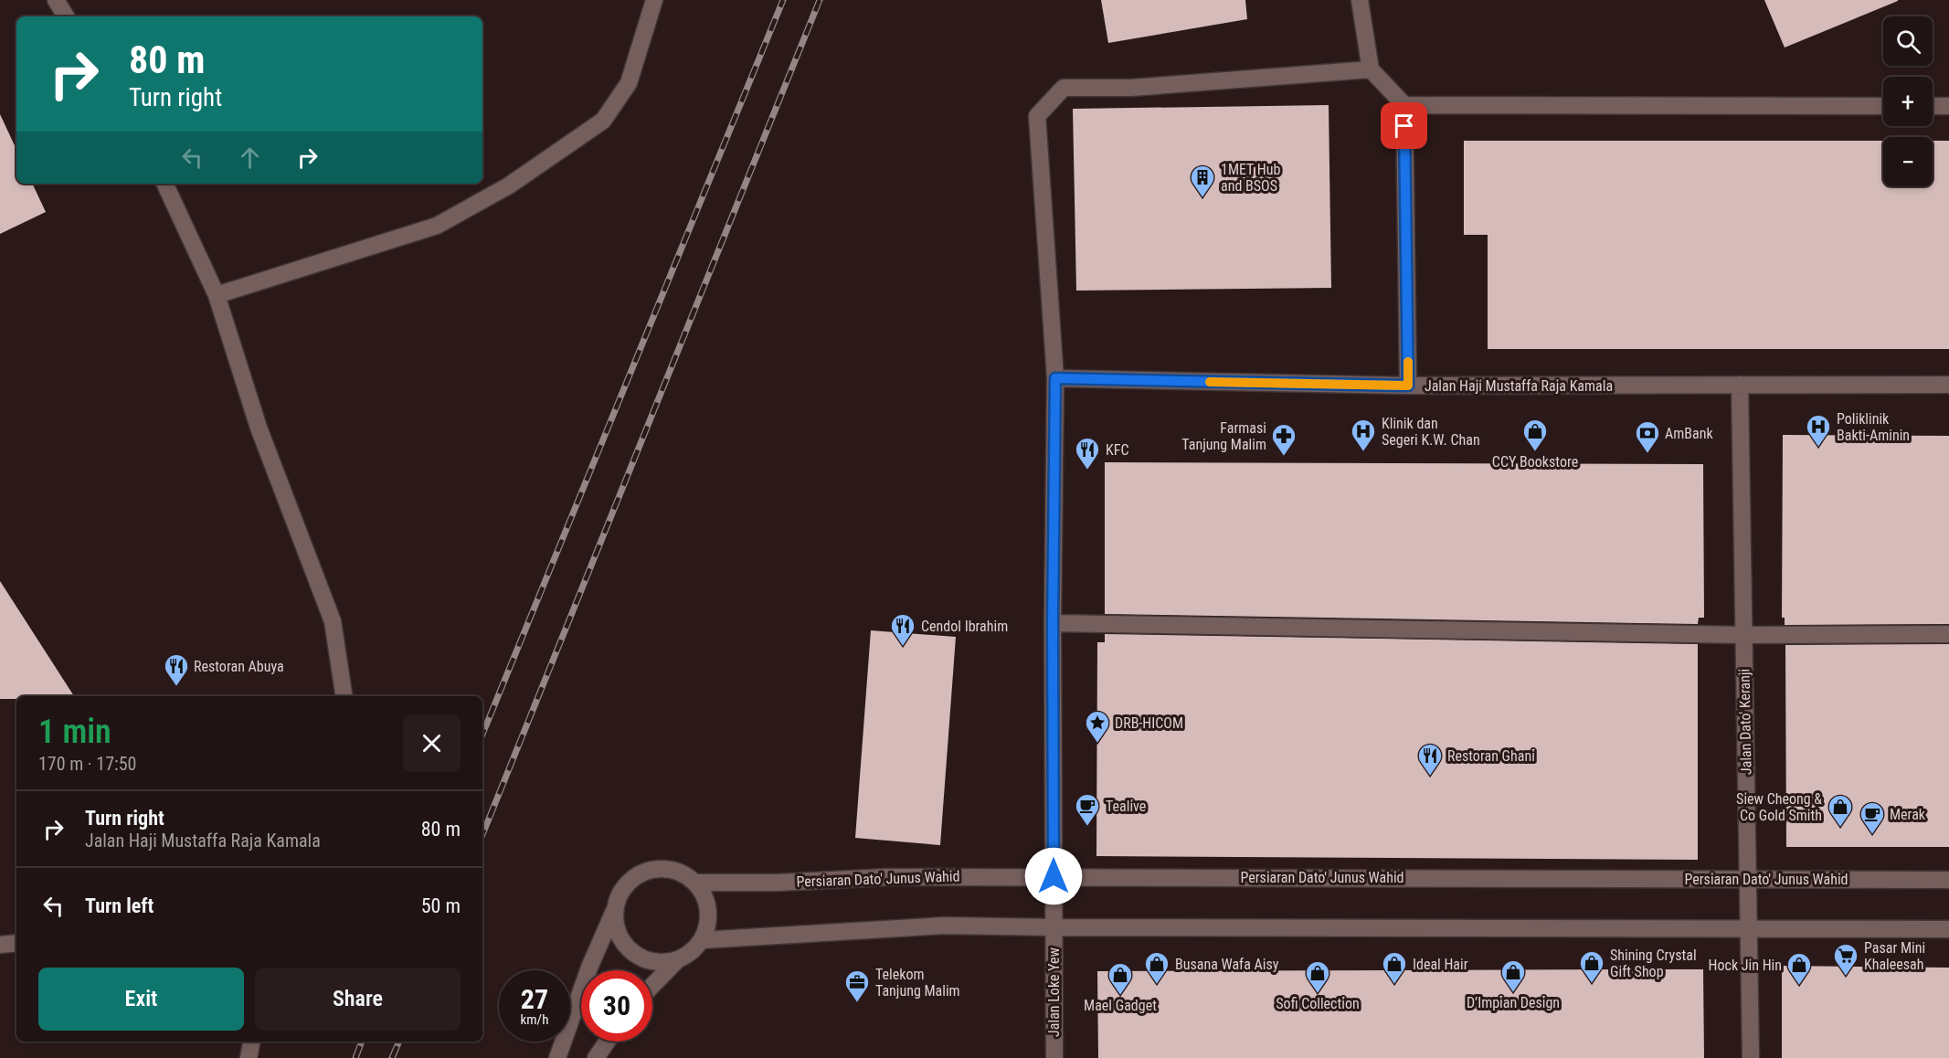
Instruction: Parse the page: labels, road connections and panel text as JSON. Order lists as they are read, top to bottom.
{
  "streets": {
    "street": [
      "Jalan Haji Mustaffa Raja Kamala",
      "Jalan Dato' Keranji",
      "Persiaran Dato' Junus Wahid",
      "Jalan Loke Yew"
    ]
  },
  "crossings": [
    ["Jalan Haji Mustaffa Raja Kamala", "Jalan Dato' Keranji"],
    ["Jalan Haji Mustaffa Raja Kamala", "Jalan Loke Yew"],
    ["Jalan Dato' Keranji", "Persiaran Dato' Junus Wahid"],
    ["Persiaran Dato' Junus Wahid", "Jalan Loke Yew"]
  ],
  "places": {
    "building": ["1MET Hub and BSOS"],
    "hospital": ["Poliklinik Bakti-Aminin", "Klinik dan Segeri K.W. Chan"],
    "shop": [
      "CCY Bookstore",
      "Siew Cheong & Co Gold Smith",
      "Shining Crystal Gift Shop",
      "Busana Wafa Aisy",
      "Ideal Hair",
      "Hock Jin Hin",
      "D’Impian Design",
      "Sofi Collection",
      "Mael Gadget"
    ],
    "bank": ["AmBank"],
    "pharmacy": ["Farmasi Tanjung Malim"],
    "restaurant": [
      "KFC",
      "Cendol Ibrahim",
      "Restoran Abuya",
      "Restoran Ghani"
    ],
    "place": ["DRB-HICOM"],
    "cafe": ["Tealive", "Merak"],
    "supermarket": ["Pasar Mini Khaleesah"],
    "office": ["Telekom Tanjung Malim"]
  },
  "page": {
    "map_buttons": ["+", "−"],
    "turn": ["80 m", "Turn right"],
    "heading": ["1 min", "170 m · 17:50"],
    "list": [
      {
        "name": "Turn right",
        "note": "Jalan Haji Mustaffa Raja Kamala",
        "value": "80 m"
      },
      {
        "name": "Turn left",
        "value": "50 m"
      }
    ],
    "buttons": ["Exit", "Share"],
    "speed": "27 km/h",
    "limit": "30"
  }
}
